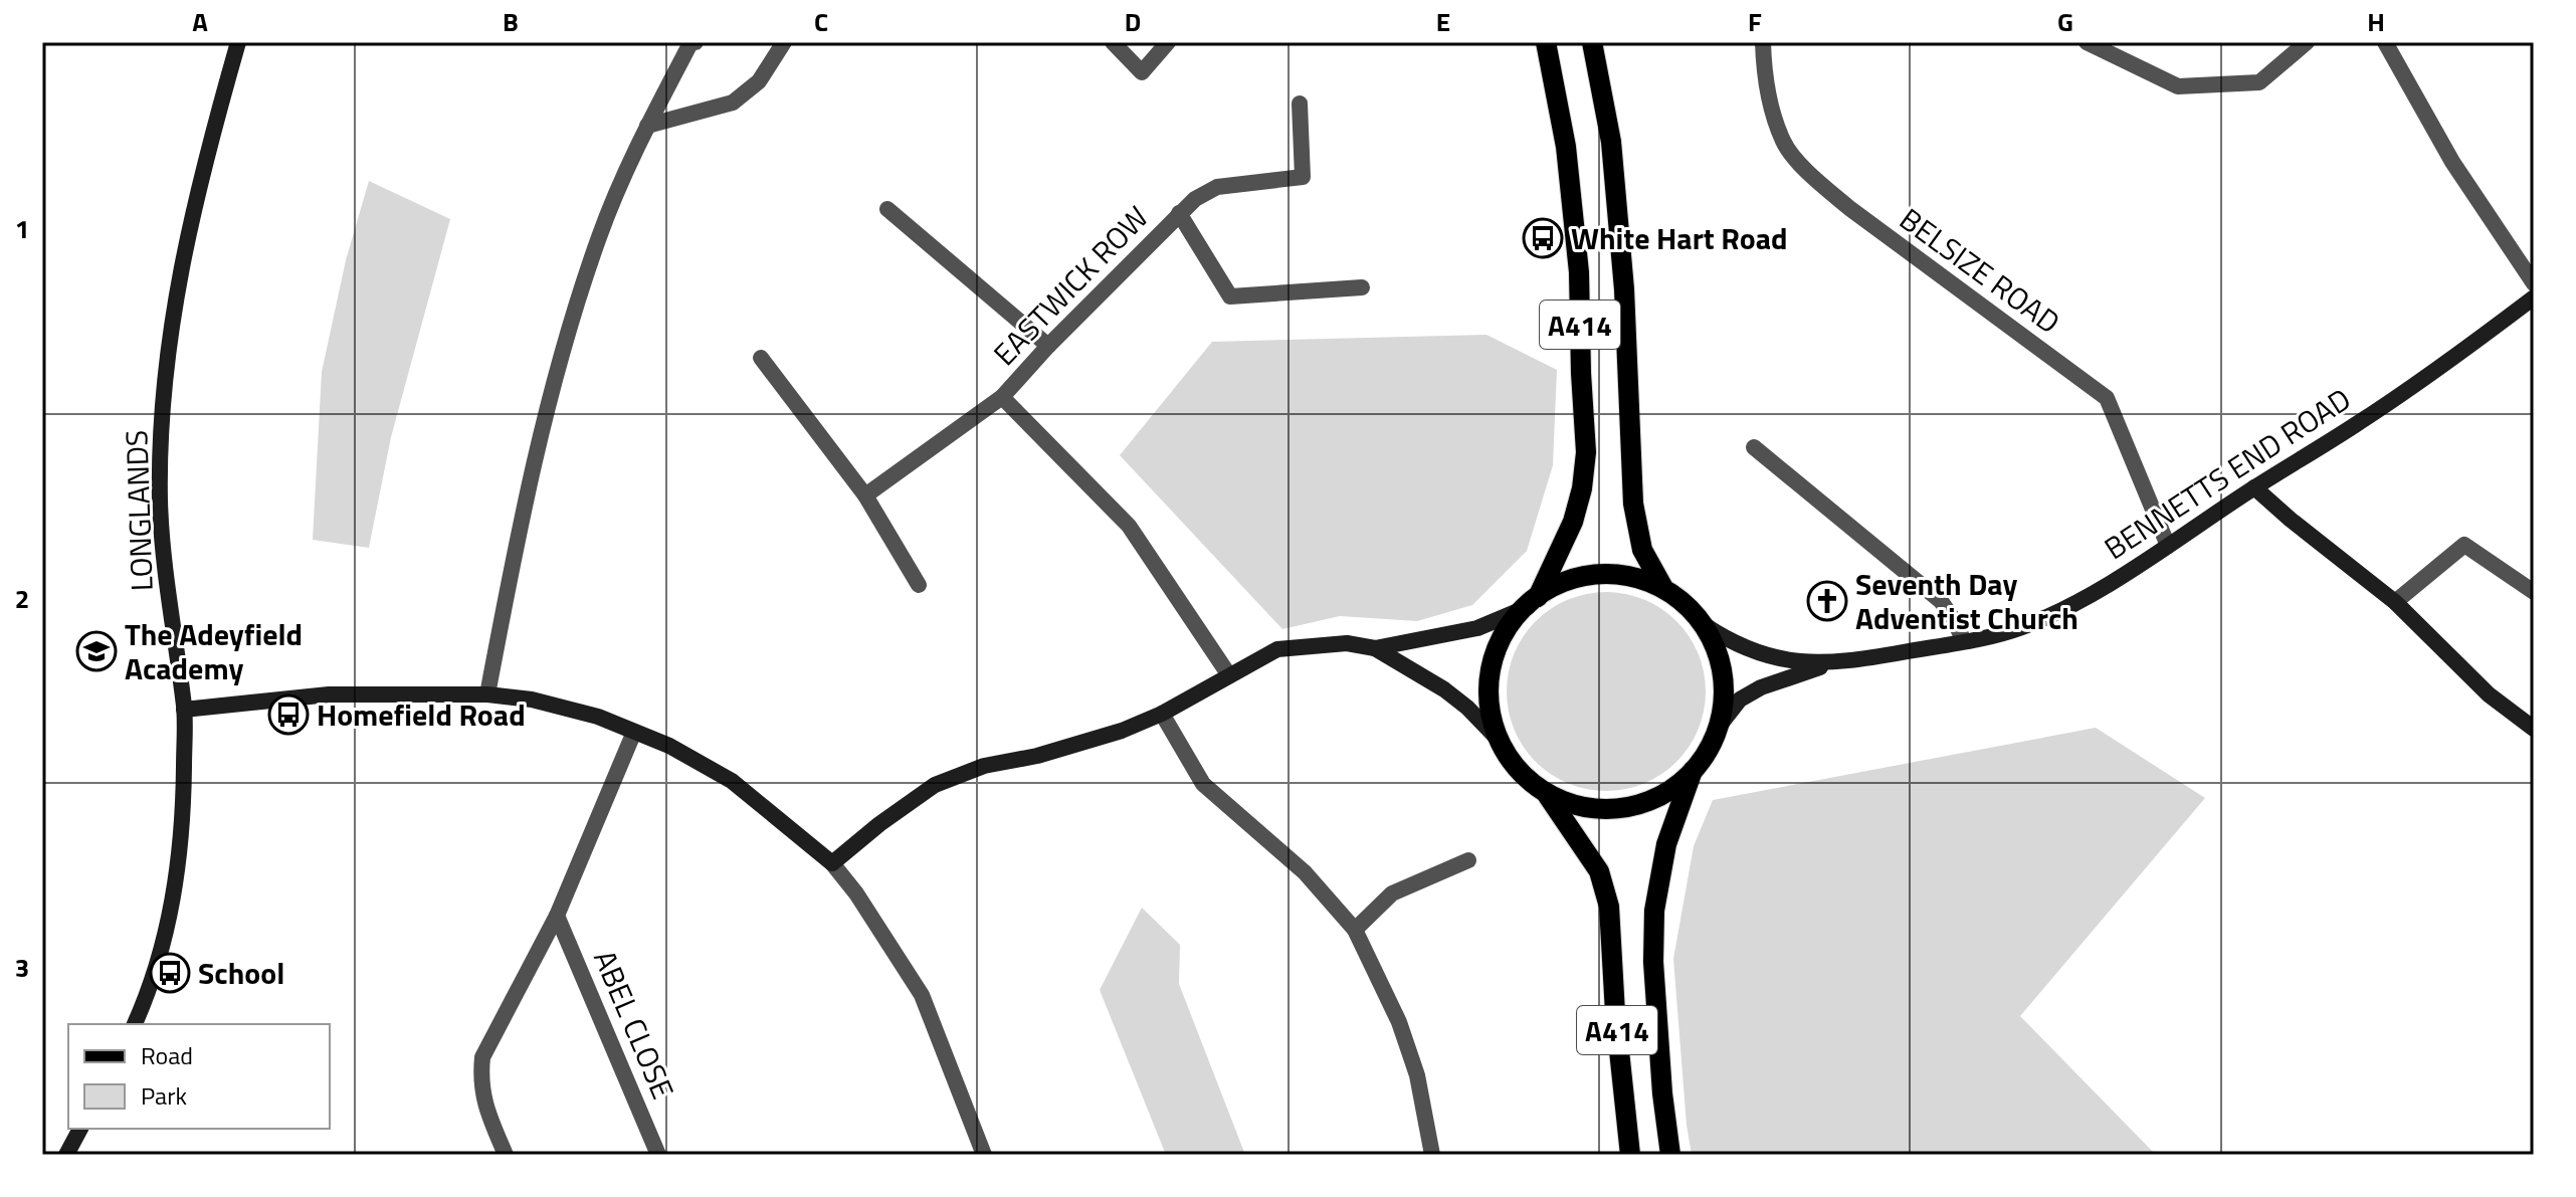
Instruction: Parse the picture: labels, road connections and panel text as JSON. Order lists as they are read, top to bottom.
{
  "streets": {
    "main road": ["A414"],
    "street": [
      "BELSIZE ROAD",
      "EASTWICK ROW",
      "BENNETTS END ROAD",
      "LONGLANDS",
      "ABEL CLOSE"
    ]
  },
  "crossings": [
    ["BELSIZE ROAD", "BENNETTS END ROAD"],
    ["A414", "BENNETTS END ROAD"]
  ],
  "places": {
    "bus stop": ["White Hart Road", "Homefield Road", "School"],
    "church": ["Seventh Day Adventist Church"],
    "school or university": ["The Adeyfield Academy"]
  },
  "legend": ["Road", "Park"],
  "grid": {
    "columns": [
      "A",
      "B",
      "C",
      "D",
      "E",
      "F",
      "G",
      "H"
    ],
    "rows": ["1", "2", "3"]
  }
}
